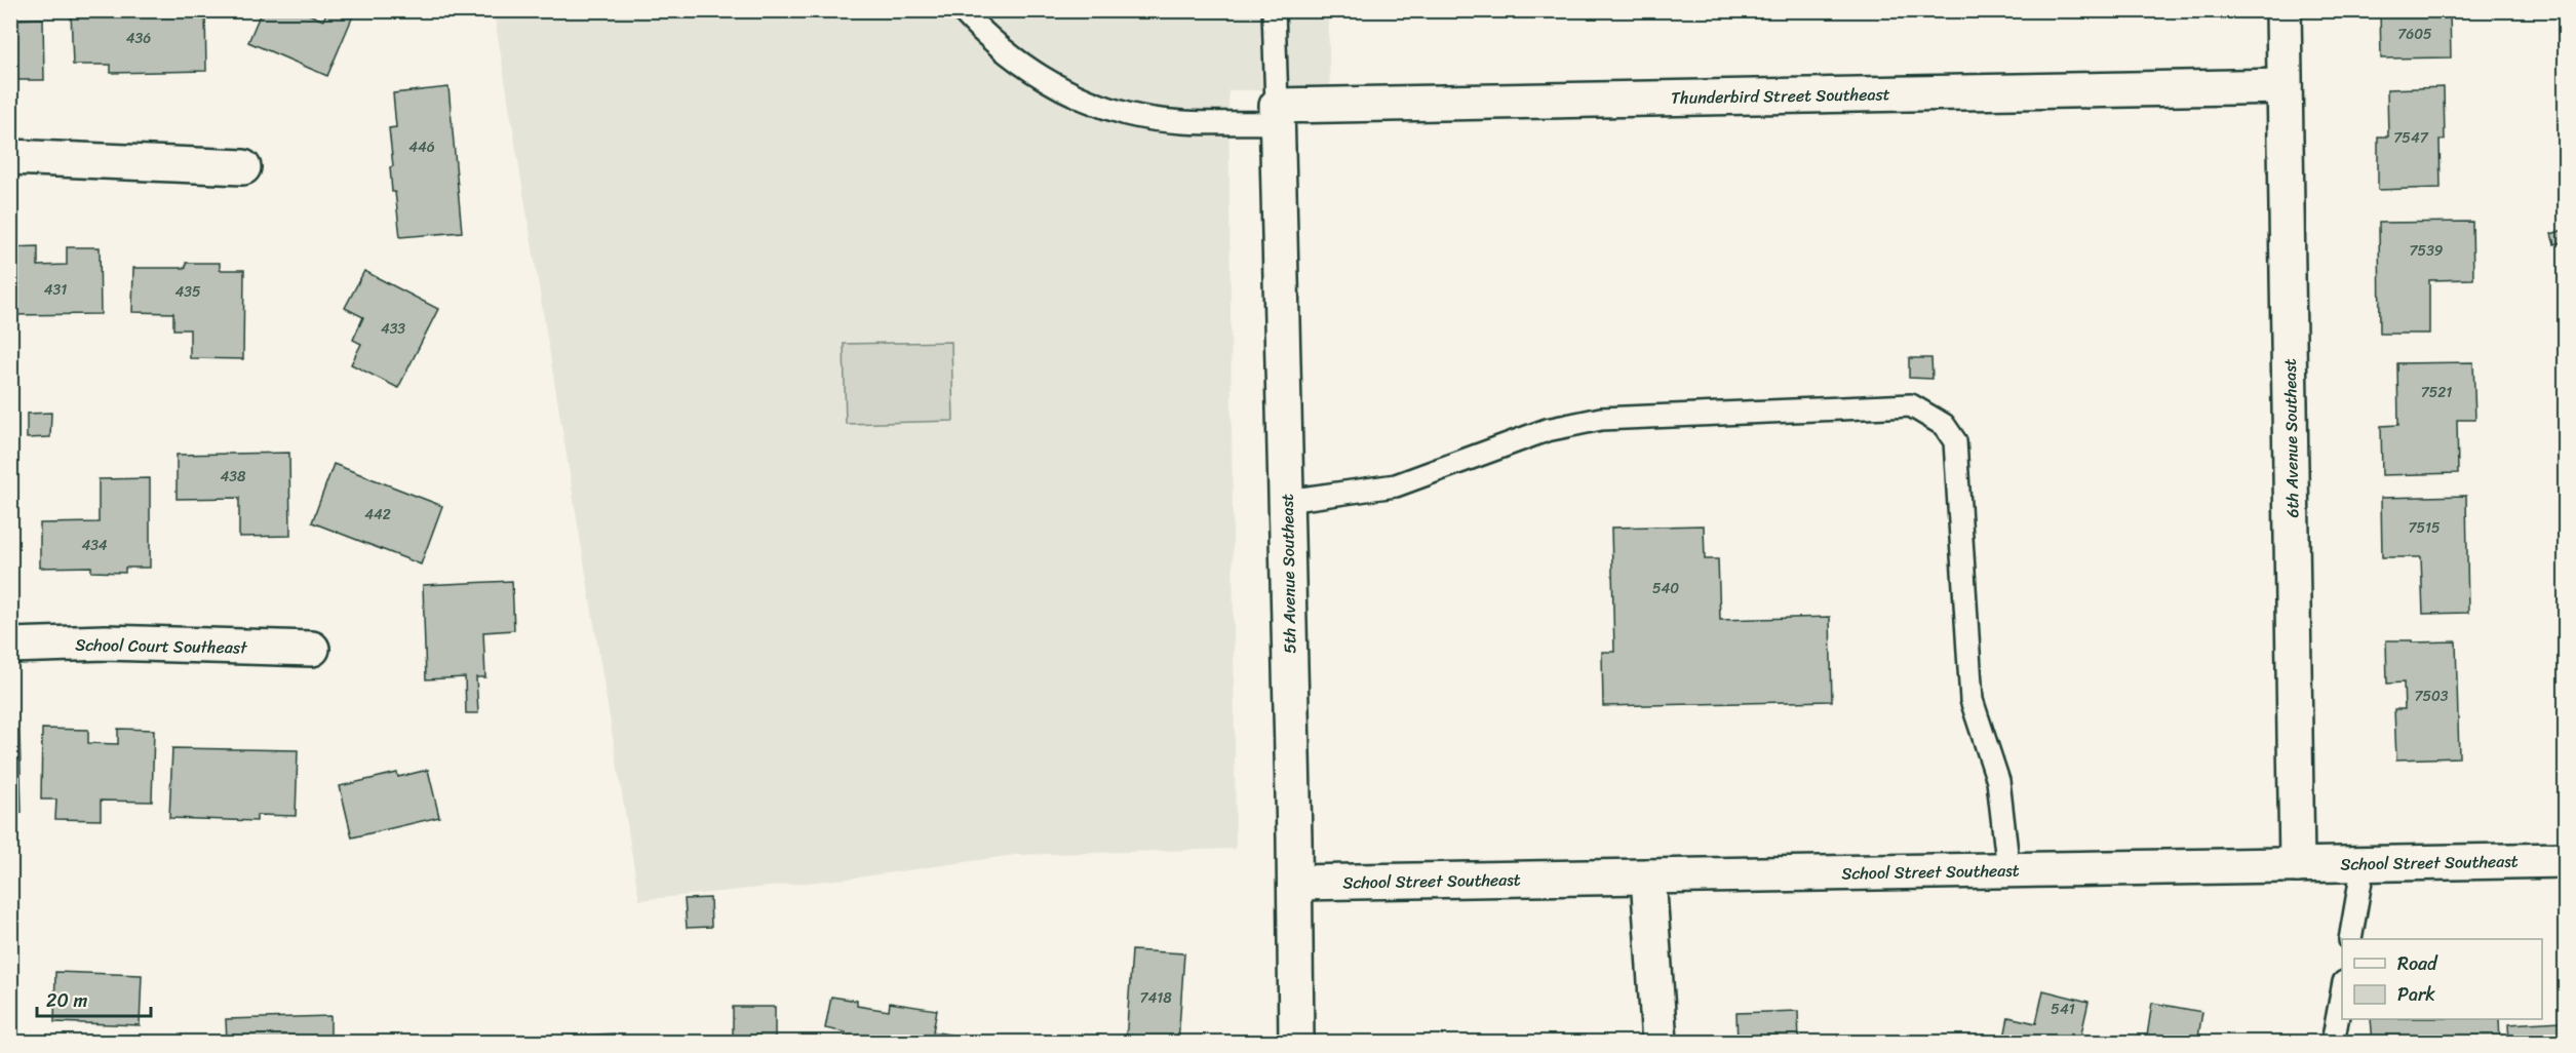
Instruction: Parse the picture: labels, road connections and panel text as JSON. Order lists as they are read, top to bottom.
{
  "streets": {
    "street": [
      "Thunderbird Street Southeast",
      "6th Avenue Southeast",
      "5th Avenue Southeast",
      "School Court Southeast",
      "School Street Southeast"
    ]
  },
  "crossings": [
    ["Thunderbird Street Southeast", "6th Avenue Southeast"],
    ["Thunderbird Street Southeast", "5th Avenue Southeast"],
    ["6th Avenue Southeast", "School Street Southeast"],
    ["5th Avenue Southeast", "School Street Southeast"]
  ],
  "house_numbers": [
    "7605",
    "436",
    "7547",
    "446",
    "7539",
    "431",
    "435",
    "433",
    "7521",
    "438",
    "442",
    "7515",
    "434",
    "540",
    "7503",
    "7418",
    "541"
  ],
  "legend": ["Road", "Park"],
  "scale_bar": "20 m"
}
